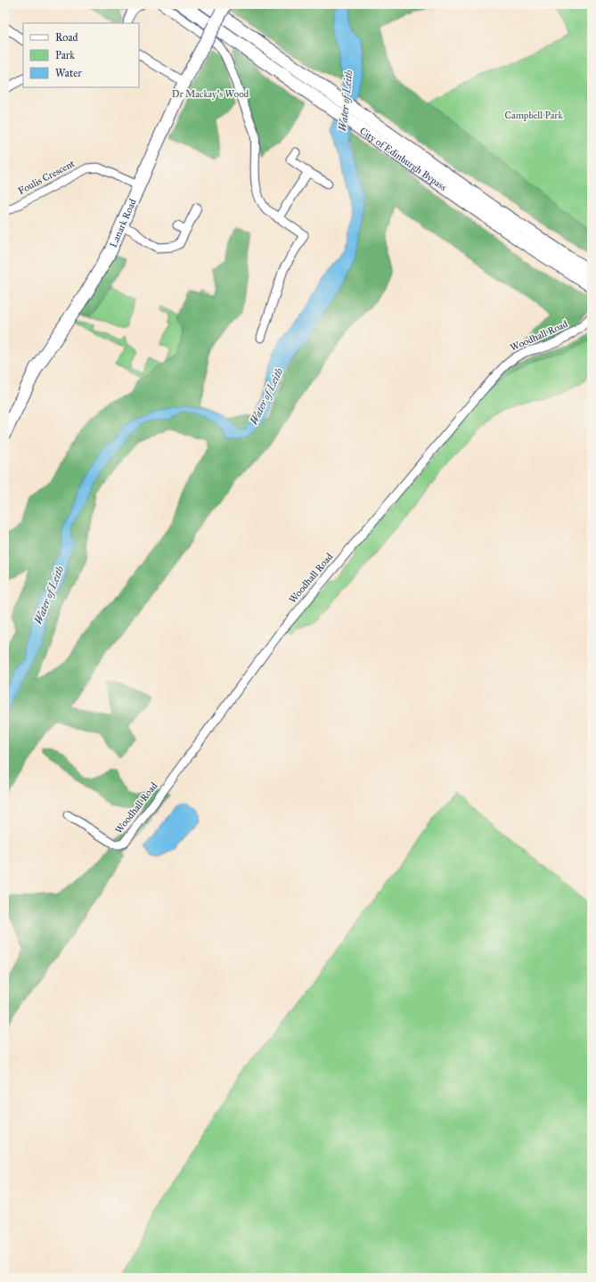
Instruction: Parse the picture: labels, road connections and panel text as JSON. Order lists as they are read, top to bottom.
{
  "streets": {
    "main road": ["City of Edinburgh Bypass", "Lanark Road"],
    "street": ["Foulis Crescent", "Woodhall Road"]
  },
  "crossings": [
    ["Foulis Crescent", "Lanark Road"]
  ],
  "water": ["Water of Leith"],
  "parks": ["Dr Mackay's Wood", "Campbell Park"],
  "legend": ["Road", "Park", "Water"]
}
